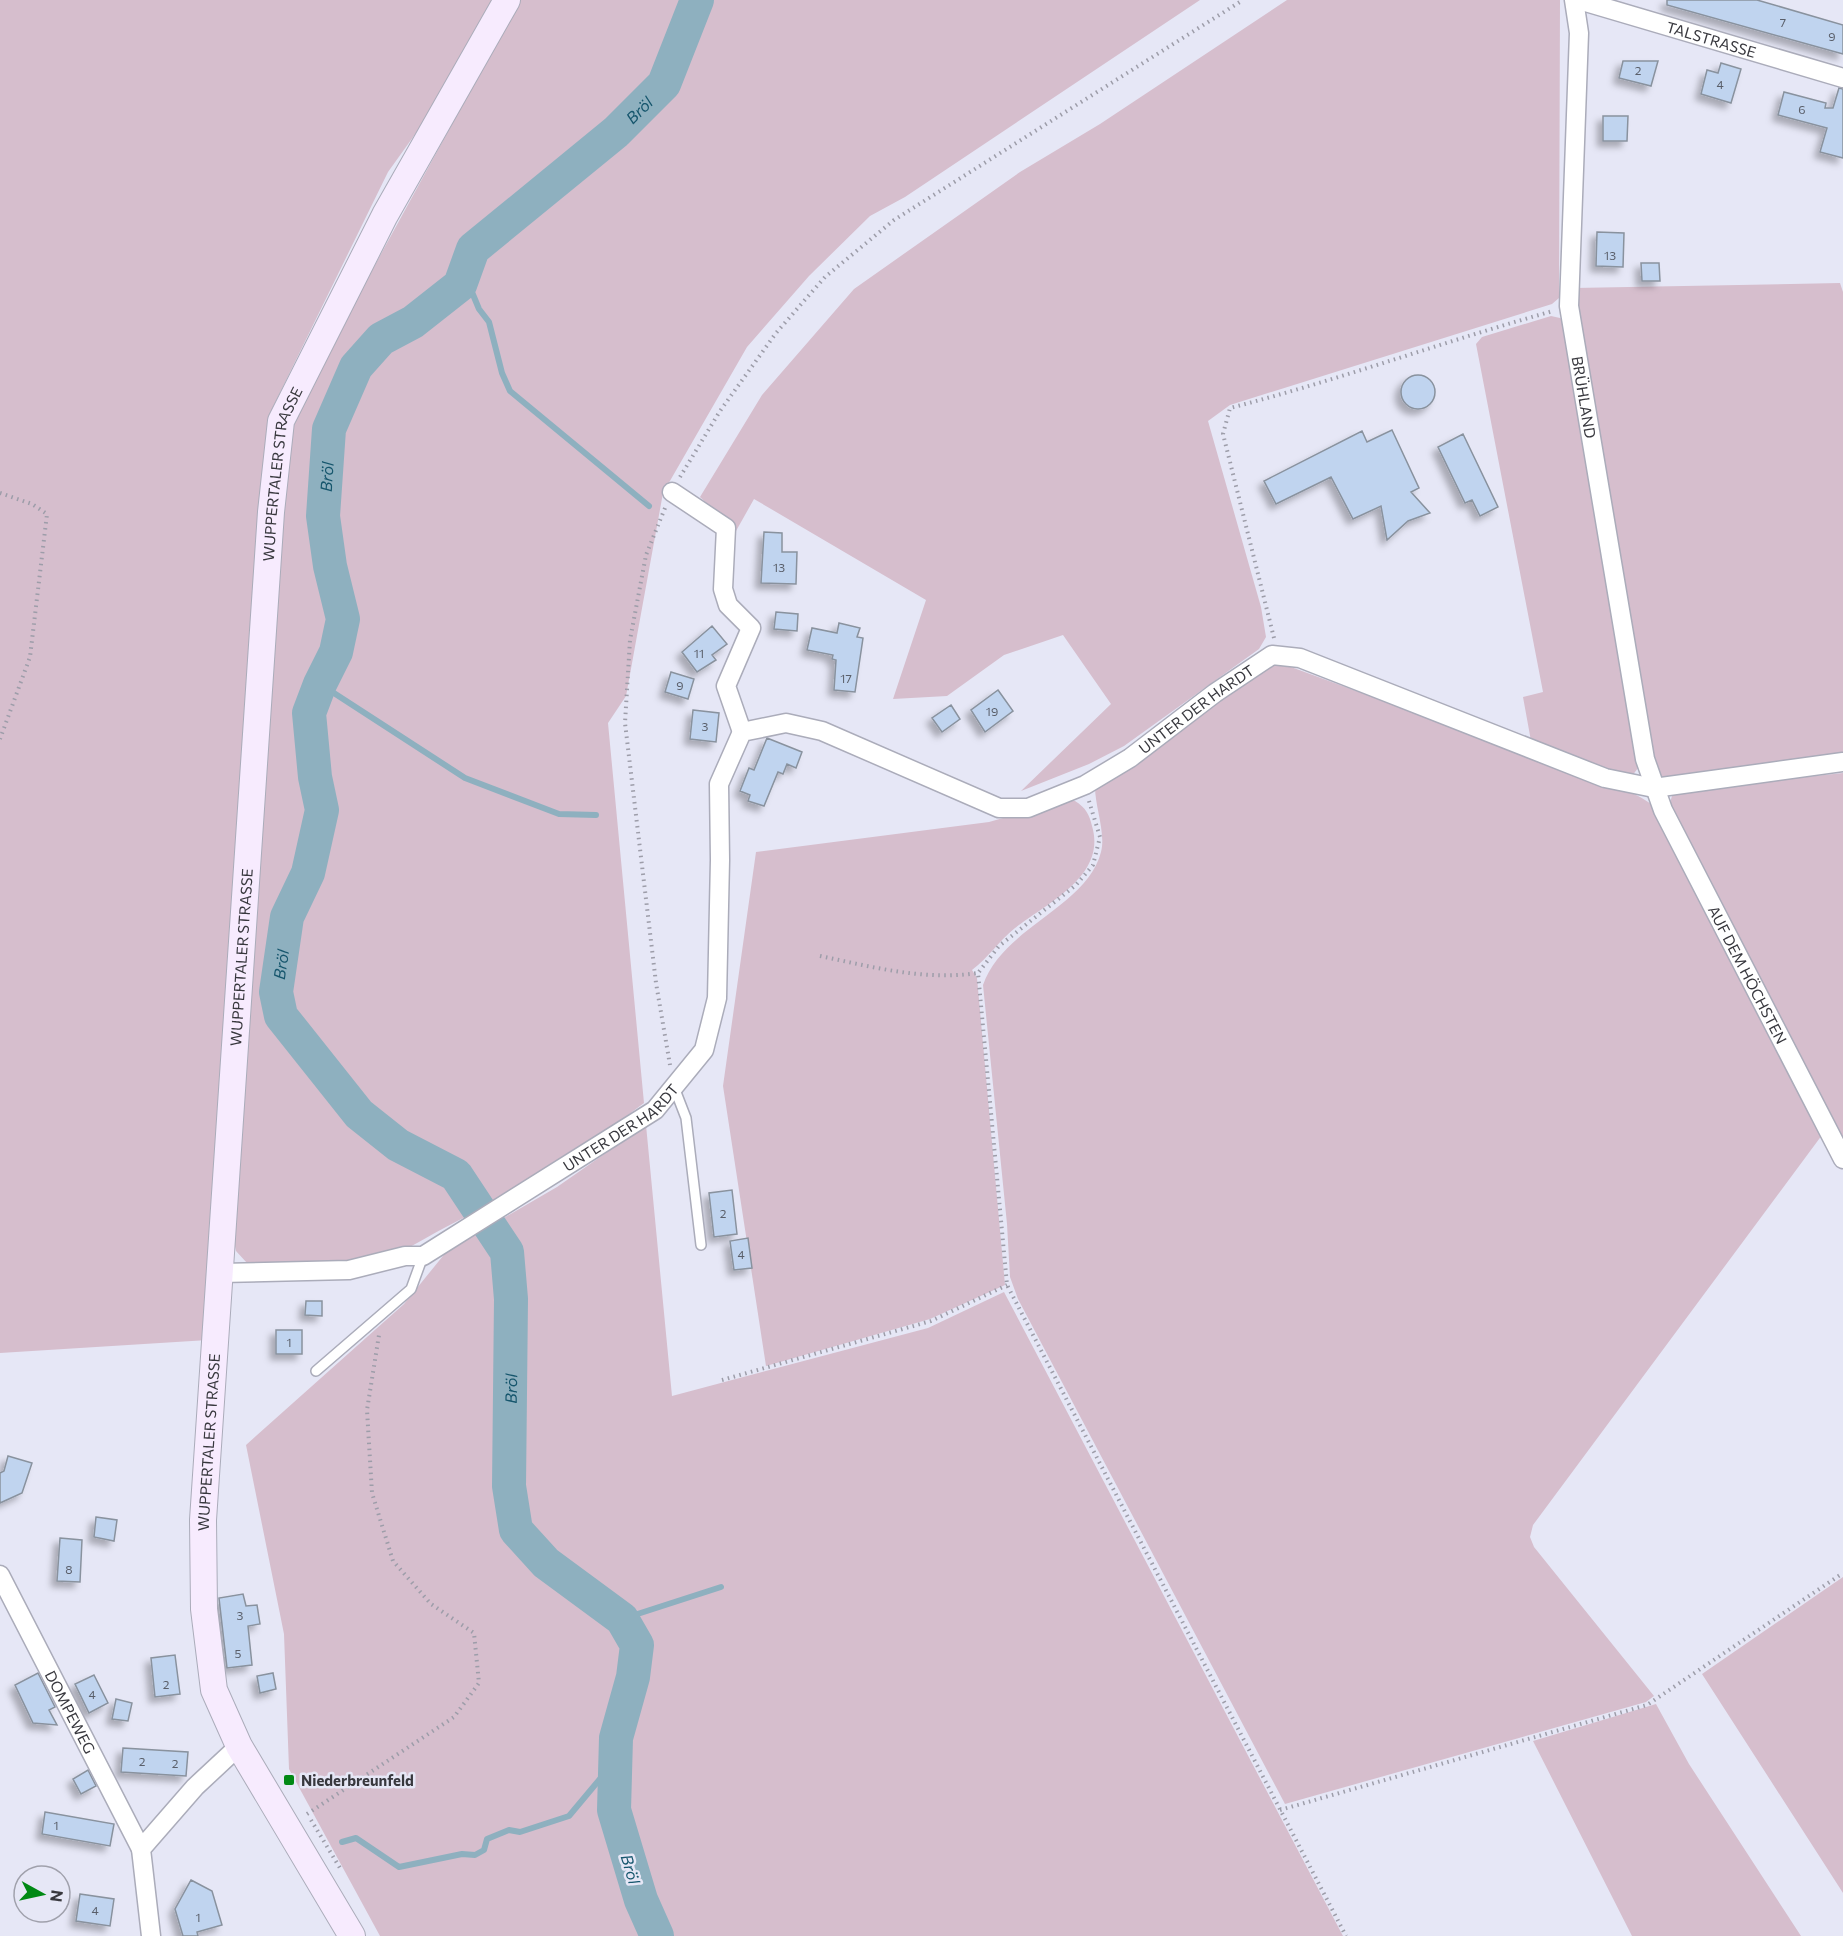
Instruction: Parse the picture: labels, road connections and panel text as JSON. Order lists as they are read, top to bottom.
{
  "streets": {
    "main road": ["WUPPERTALER STRASSE"],
    "street": [
      "TALSTRASSE",
      "BRÜHLAND",
      "UNTER DER HARDT",
      "AUF DEM HÖCHSTEN",
      "DOMPEWEG"
    ]
  },
  "crossings": [
    ["BRÜHLAND", "AUF DEM HÖCHSTEN"]
  ],
  "water": ["Bröl"],
  "places": {
    "transit": ["Niederbreunfeld"]
  },
  "house_numbers": [
    "7",
    "9",
    "2",
    "4",
    "6",
    "13",
    "13",
    "11",
    "17",
    "9",
    "19",
    "3",
    "2",
    "4",
    "1",
    "8",
    "3",
    "5",
    "2",
    "4",
    "2",
    "2",
    "1",
    "4",
    "1"
  ],
  "north": "right"
}
